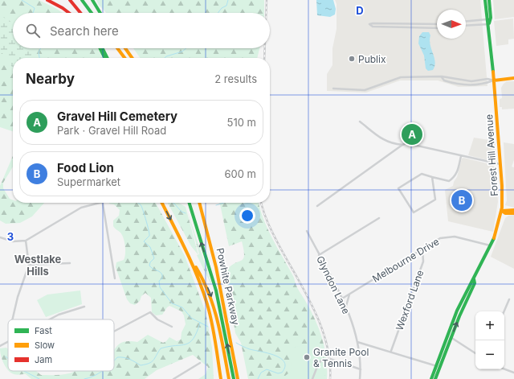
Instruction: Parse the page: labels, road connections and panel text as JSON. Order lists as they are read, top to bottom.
{
  "streets": {
    "main road": ["Forest Hill Avenue", "Powhite Parkway"],
    "street": ["Melbourne Drive", "Glyndon Lane", "Wexford Lane"]
  },
  "crossings": [
    ["Forest Hill Avenue", "Melbourne Drive"],
    ["Melbourne Drive", "Glyndon Lane"],
    ["Melbourne Drive", "Wexford Lane"]
  ],
  "districts": ["Westlake Hills"],
  "places": ["Publix", "Granite Pool & Tennis"],
  "legend": ["Fast", "Slow", "Jam"],
  "north": "right",
  "page": {
    "search": "Search here",
    "heading": ["Nearby", "2 results"],
    "list": [
      {
        "mark": "A",
        "name": "Gravel Hill Cemetery",
        "note": "Park · Gravel Hill Road",
        "value": "510 m"
      },
      {
        "mark": "B",
        "name": "Food Lion",
        "note": "Supermarket",
        "value": "600 m"
      }
    ],
    "pins": ["A", "B"],
    "map_buttons": ["+", "−"]
  },
  "grid": {
    "columns": ["D"],
    "rows": ["3"]
  }
}
